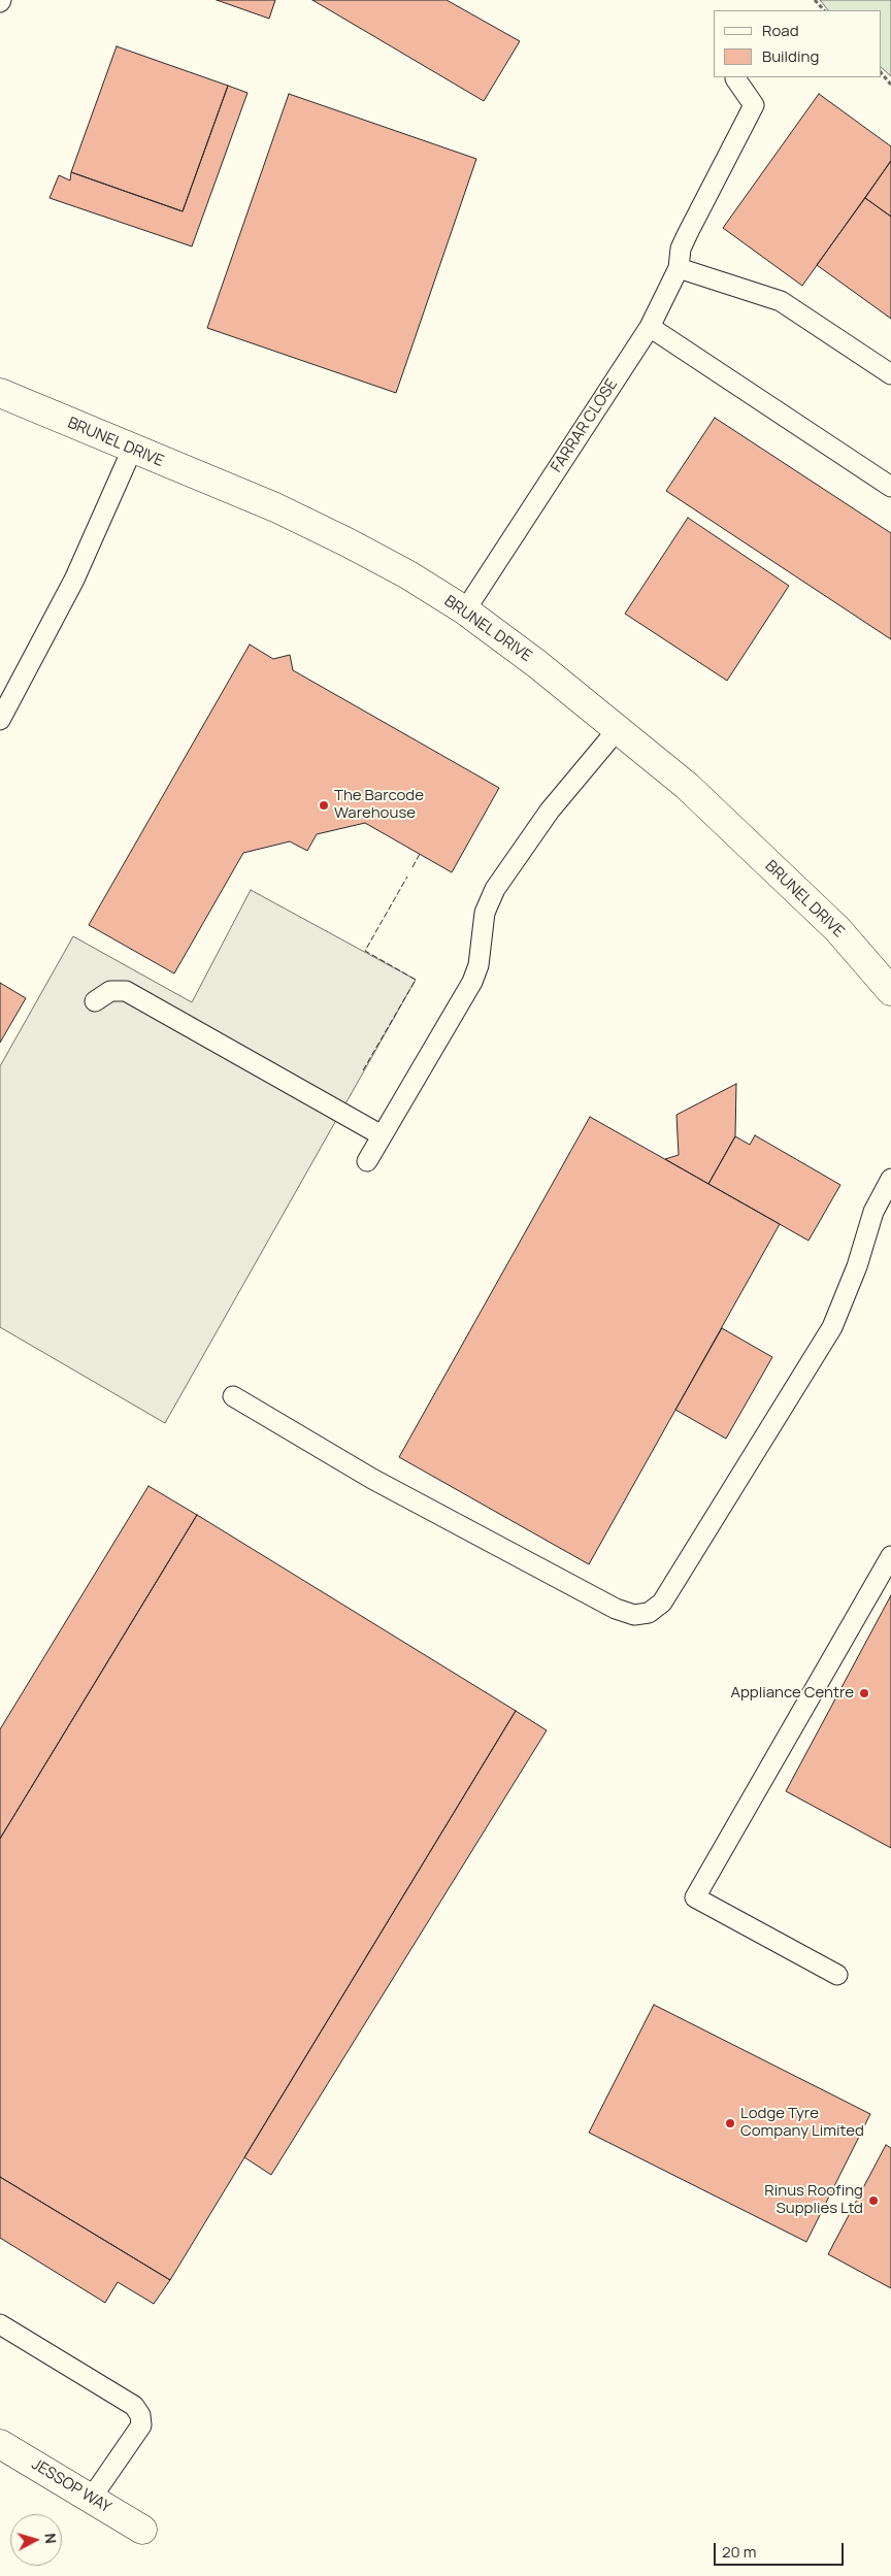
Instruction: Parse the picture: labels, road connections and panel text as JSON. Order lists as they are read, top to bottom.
{
  "streets": {
    "street": ["BRUNEL DRIVE", "JESSOP WAY"],
    "lane": ["FARRAR CLOSE"]
  },
  "crossings": [
    ["FARRAR CLOSE", "BRUNEL DRIVE"]
  ],
  "places": [
    "The Barcode Warehouse",
    "Appliance Centre",
    "Lodge Tyre Company Limited",
    "Rinus Roofing Supplies Ltd"
  ],
  "legend": ["Road", "Building"],
  "scale_bar": "20 m",
  "north": "right"
}
